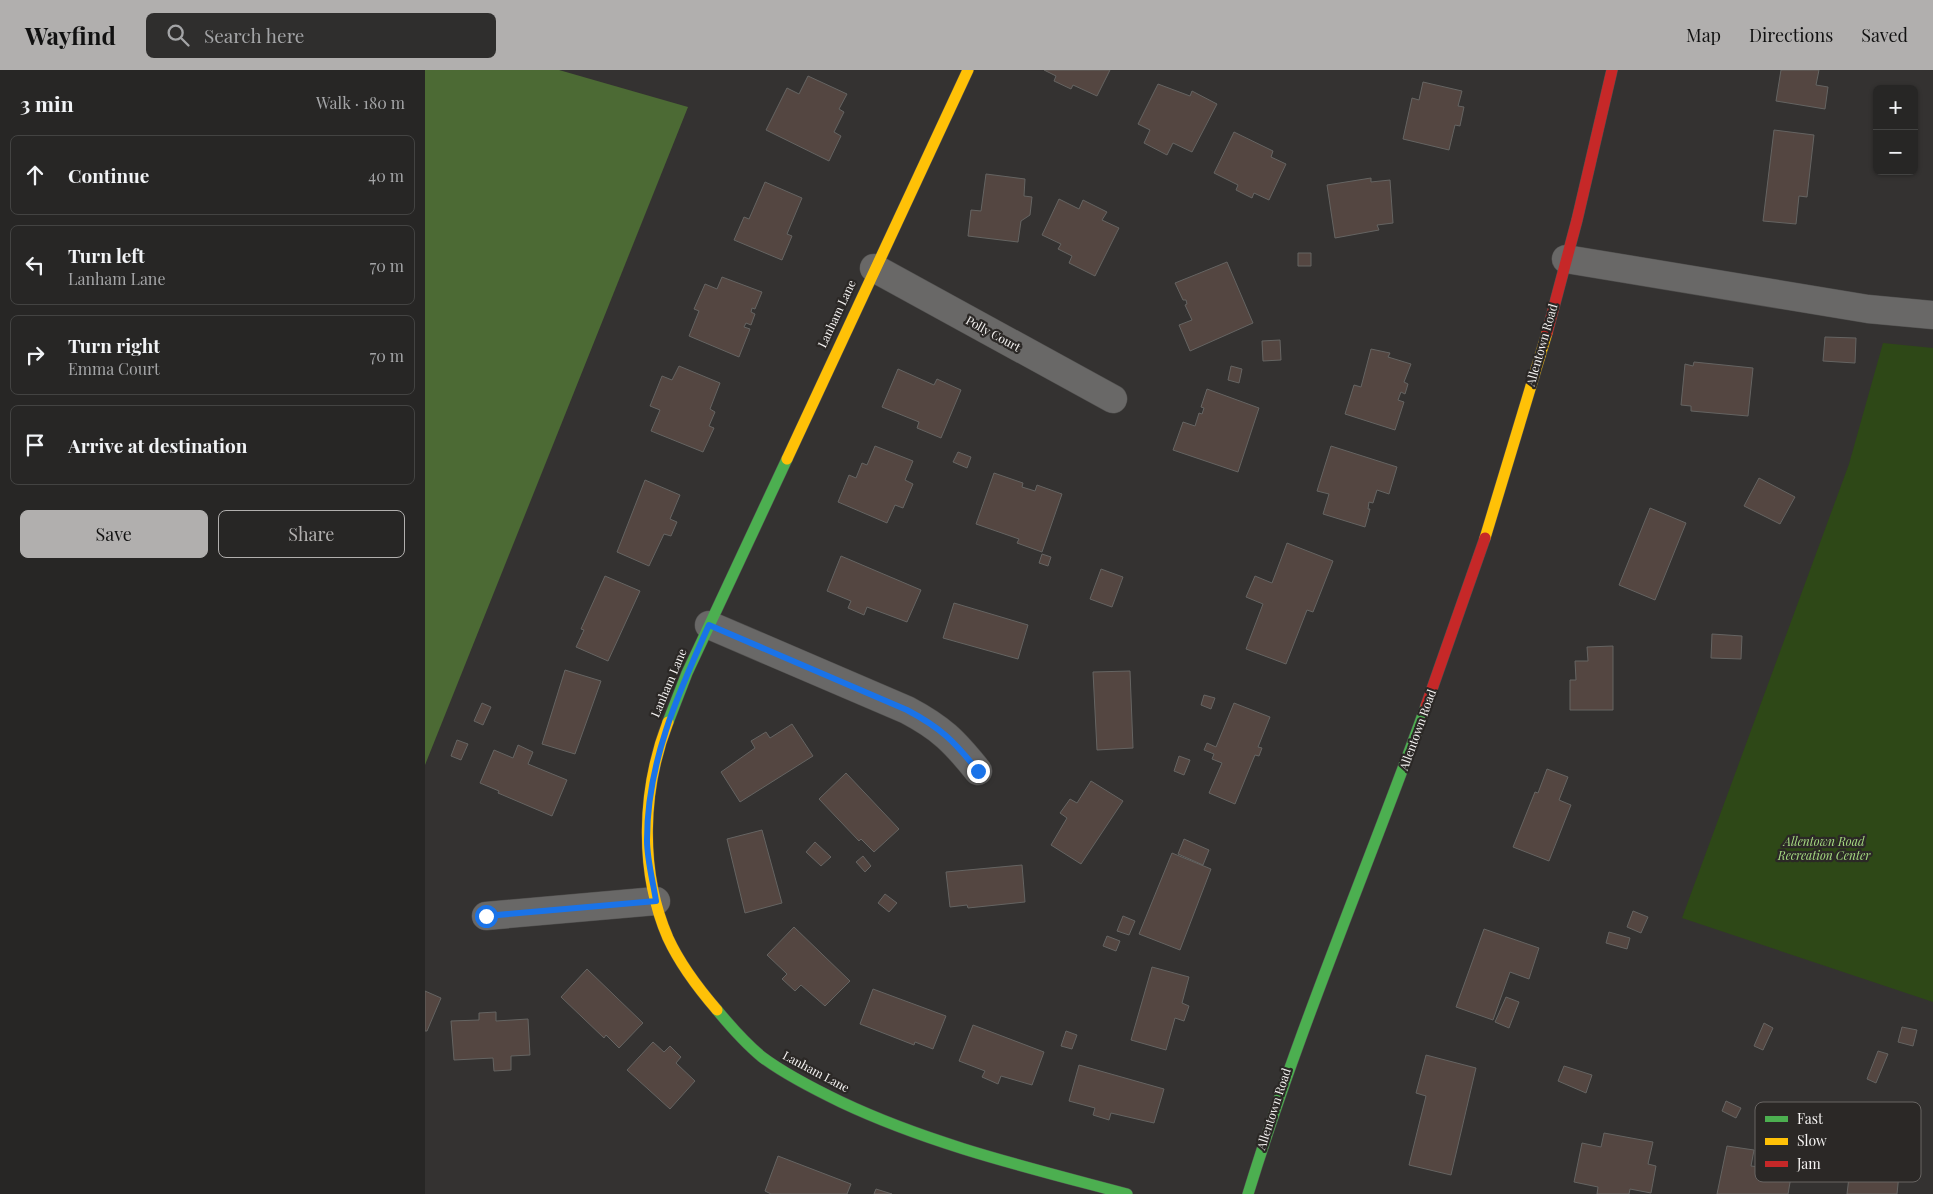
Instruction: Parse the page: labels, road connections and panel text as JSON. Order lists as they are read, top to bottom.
{
  "streets": {
    "street": ["Lanham Lane", "Polly Court", "Allentown Road"]
  },
  "crossings": [
    ["Lanham Lane", "Polly Court"]
  ],
  "parks": ["Allentown Road Recreation Center"],
  "legend": ["Fast", "Slow", "Jam"],
  "page": {
    "header": "Wayfind",
    "search": "Search here",
    "nav": ["Map", "Directions", "Saved"],
    "heading": ["3 min", "Walk · 180 m"],
    "map_buttons": ["+", "−"],
    "list": [
      ["Continue", "40 m"],
      ["Turn left", "Lanham Lane", "70 m"],
      ["Turn right", "Emma Court", "70 m"],
      "Arrive at destination"
    ],
    "buttons": ["Save", "Share"]
  }
}
